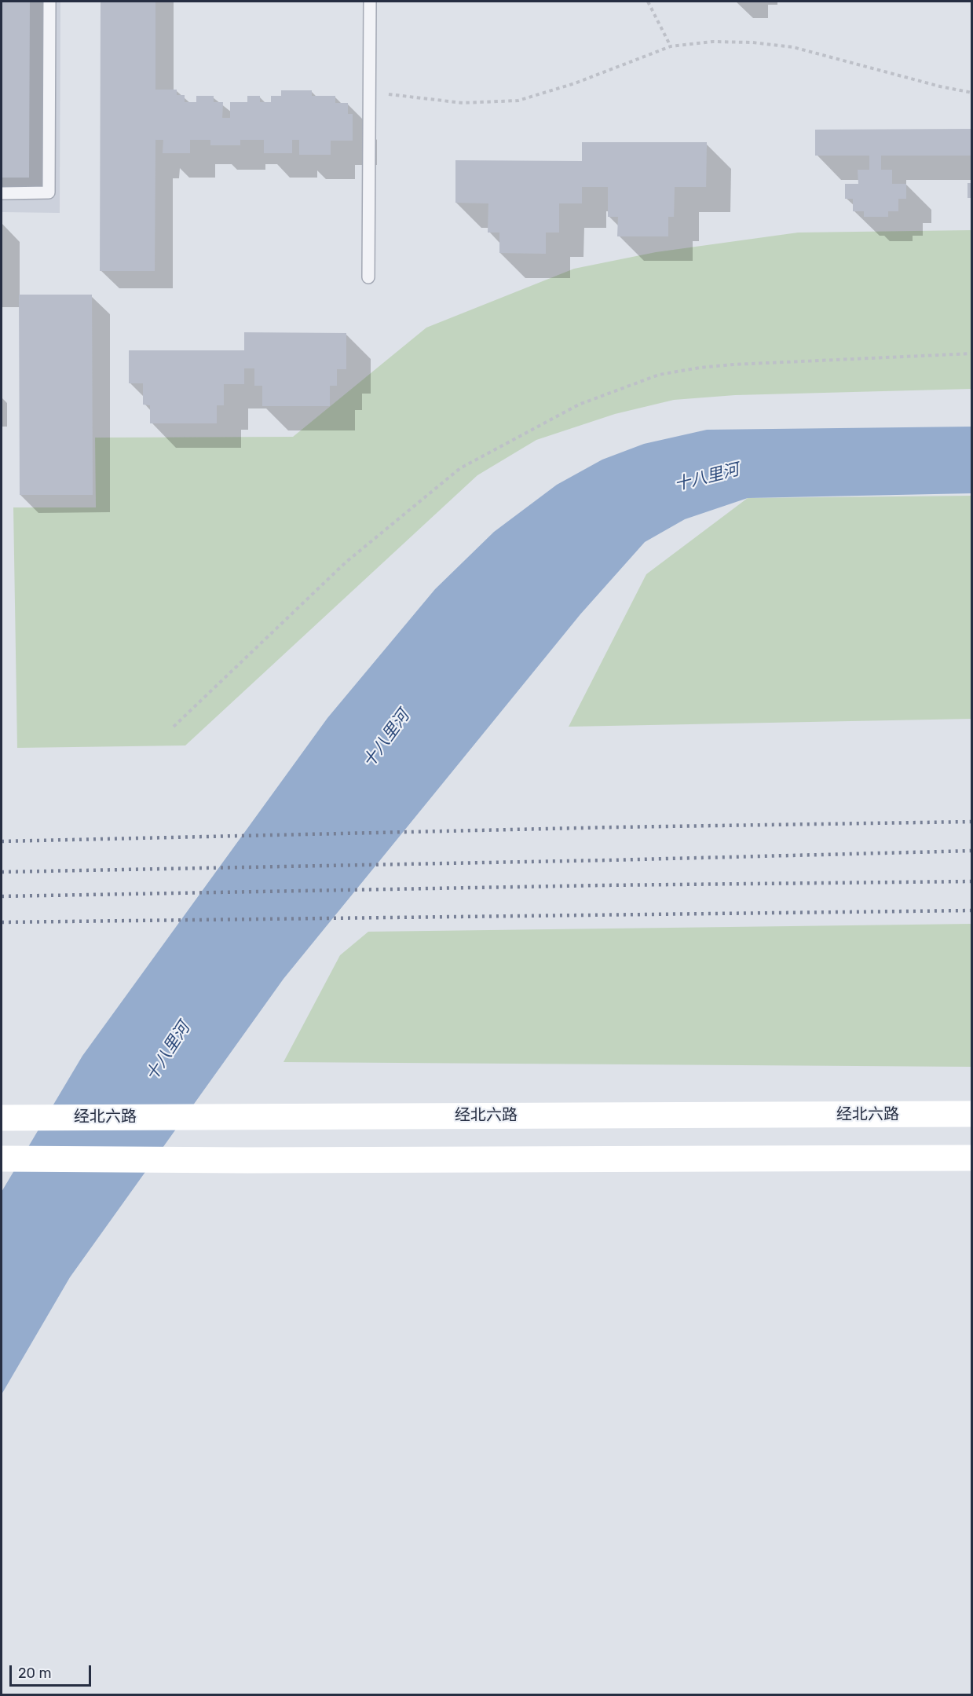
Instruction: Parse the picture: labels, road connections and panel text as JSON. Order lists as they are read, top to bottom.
{
  "streets": {
    "main road": ["经北六路"]
  },
  "water": ["十八里河"],
  "scale_bar": "20 m"
}
